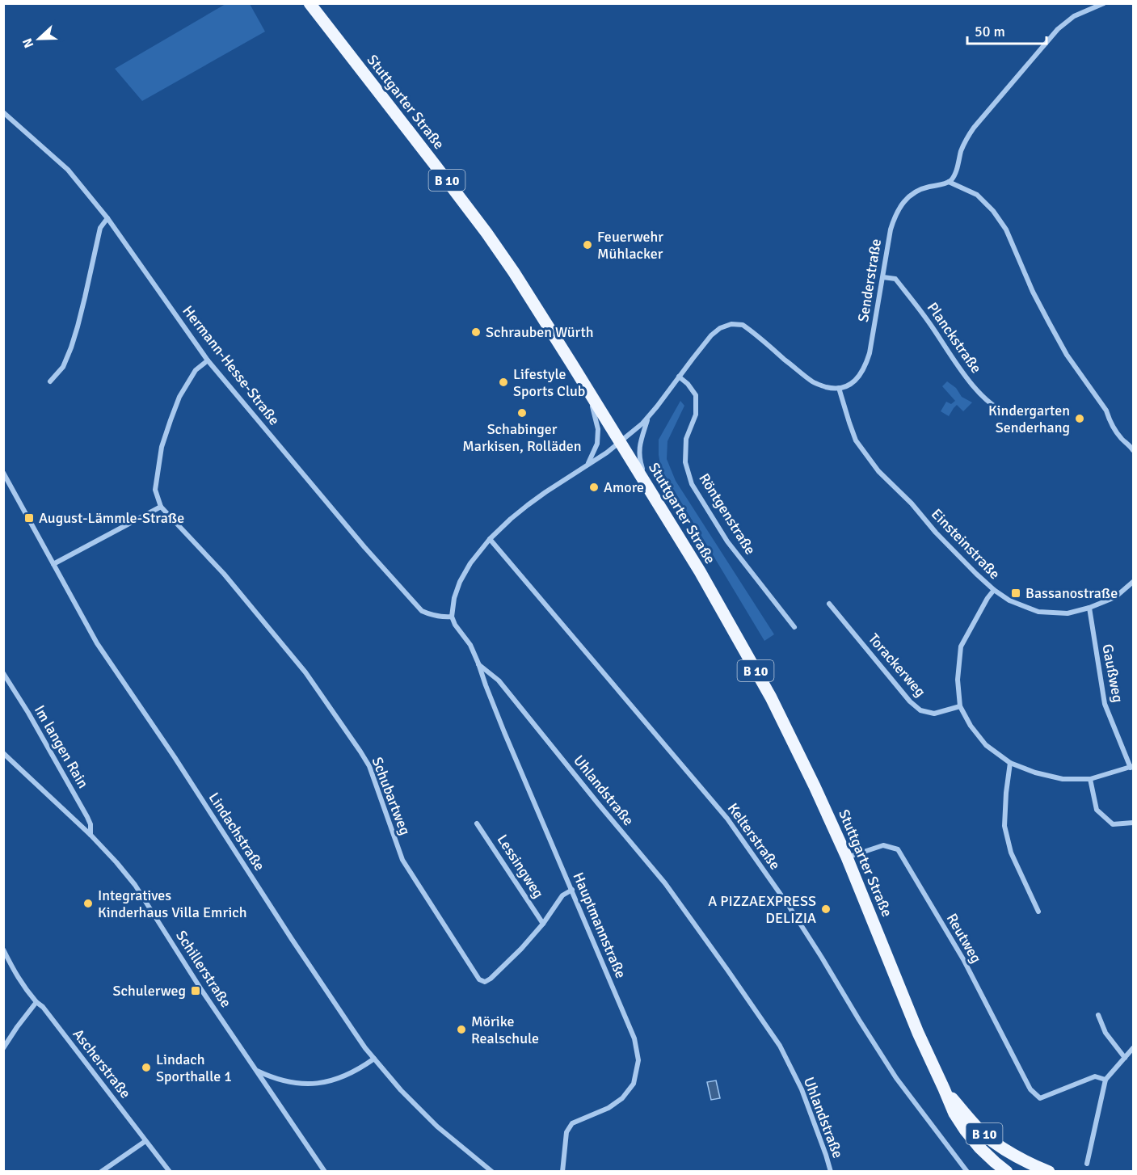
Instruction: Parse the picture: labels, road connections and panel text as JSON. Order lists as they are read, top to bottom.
{
  "streets": {
    "main road": ["Stuttgarter Straße", "B 10"],
    "street": [
      "Senderstraße",
      "Planckstraße",
      "Hermann-Hesse-Straße",
      "Röntgenstraße",
      "Einsteinstraße",
      "Torackerweg",
      "Gaußweg",
      "Im langen Rain",
      "Uhlandstraße",
      "Schubartweg",
      "Lindachstraße",
      "Kelterstraße",
      "Lessingweg",
      "Hauptmannstraße",
      "Reutweg",
      "Schillerstraße",
      "Ascherstraße"
    ]
  },
  "crossings": [
    ["Stuttgarter Straße", "Reutweg"],
    ["Senderstraße", "Planckstraße"],
    ["Senderstraße", "Einsteinstraße"],
    ["Hermann-Hesse-Straße", "Uhlandstraße"],
    ["Einsteinstraße", "Gaußweg"],
    ["Im langen Rain", "Schillerstraße"],
    ["Uhlandstraße", "Hauptmannstraße"],
    ["Schubartweg", "Lessingweg"],
    ["Schubartweg", "Hauptmannstraße"]
  ],
  "places": {
    "other": [
      "Feuerwehr Mühlacker",
      "Schrauben Würth",
      "Lifestyle Sports Club",
      "Schabinger Markisen, Rolläden",
      "Kindergarten Senderhang",
      "Amore",
      "Integratives Kinderhaus Villa Emrich",
      "A PIZZAEXPRESS DELIZIA",
      "Mörike Realschule",
      "Lindach Sporthalle 1"
    ],
    "transit": ["August-Lämmle-Straße", "Bassanostraße", "Schulerweg"]
  },
  "scale_bar": "50 m",
  "north": "left"
}
